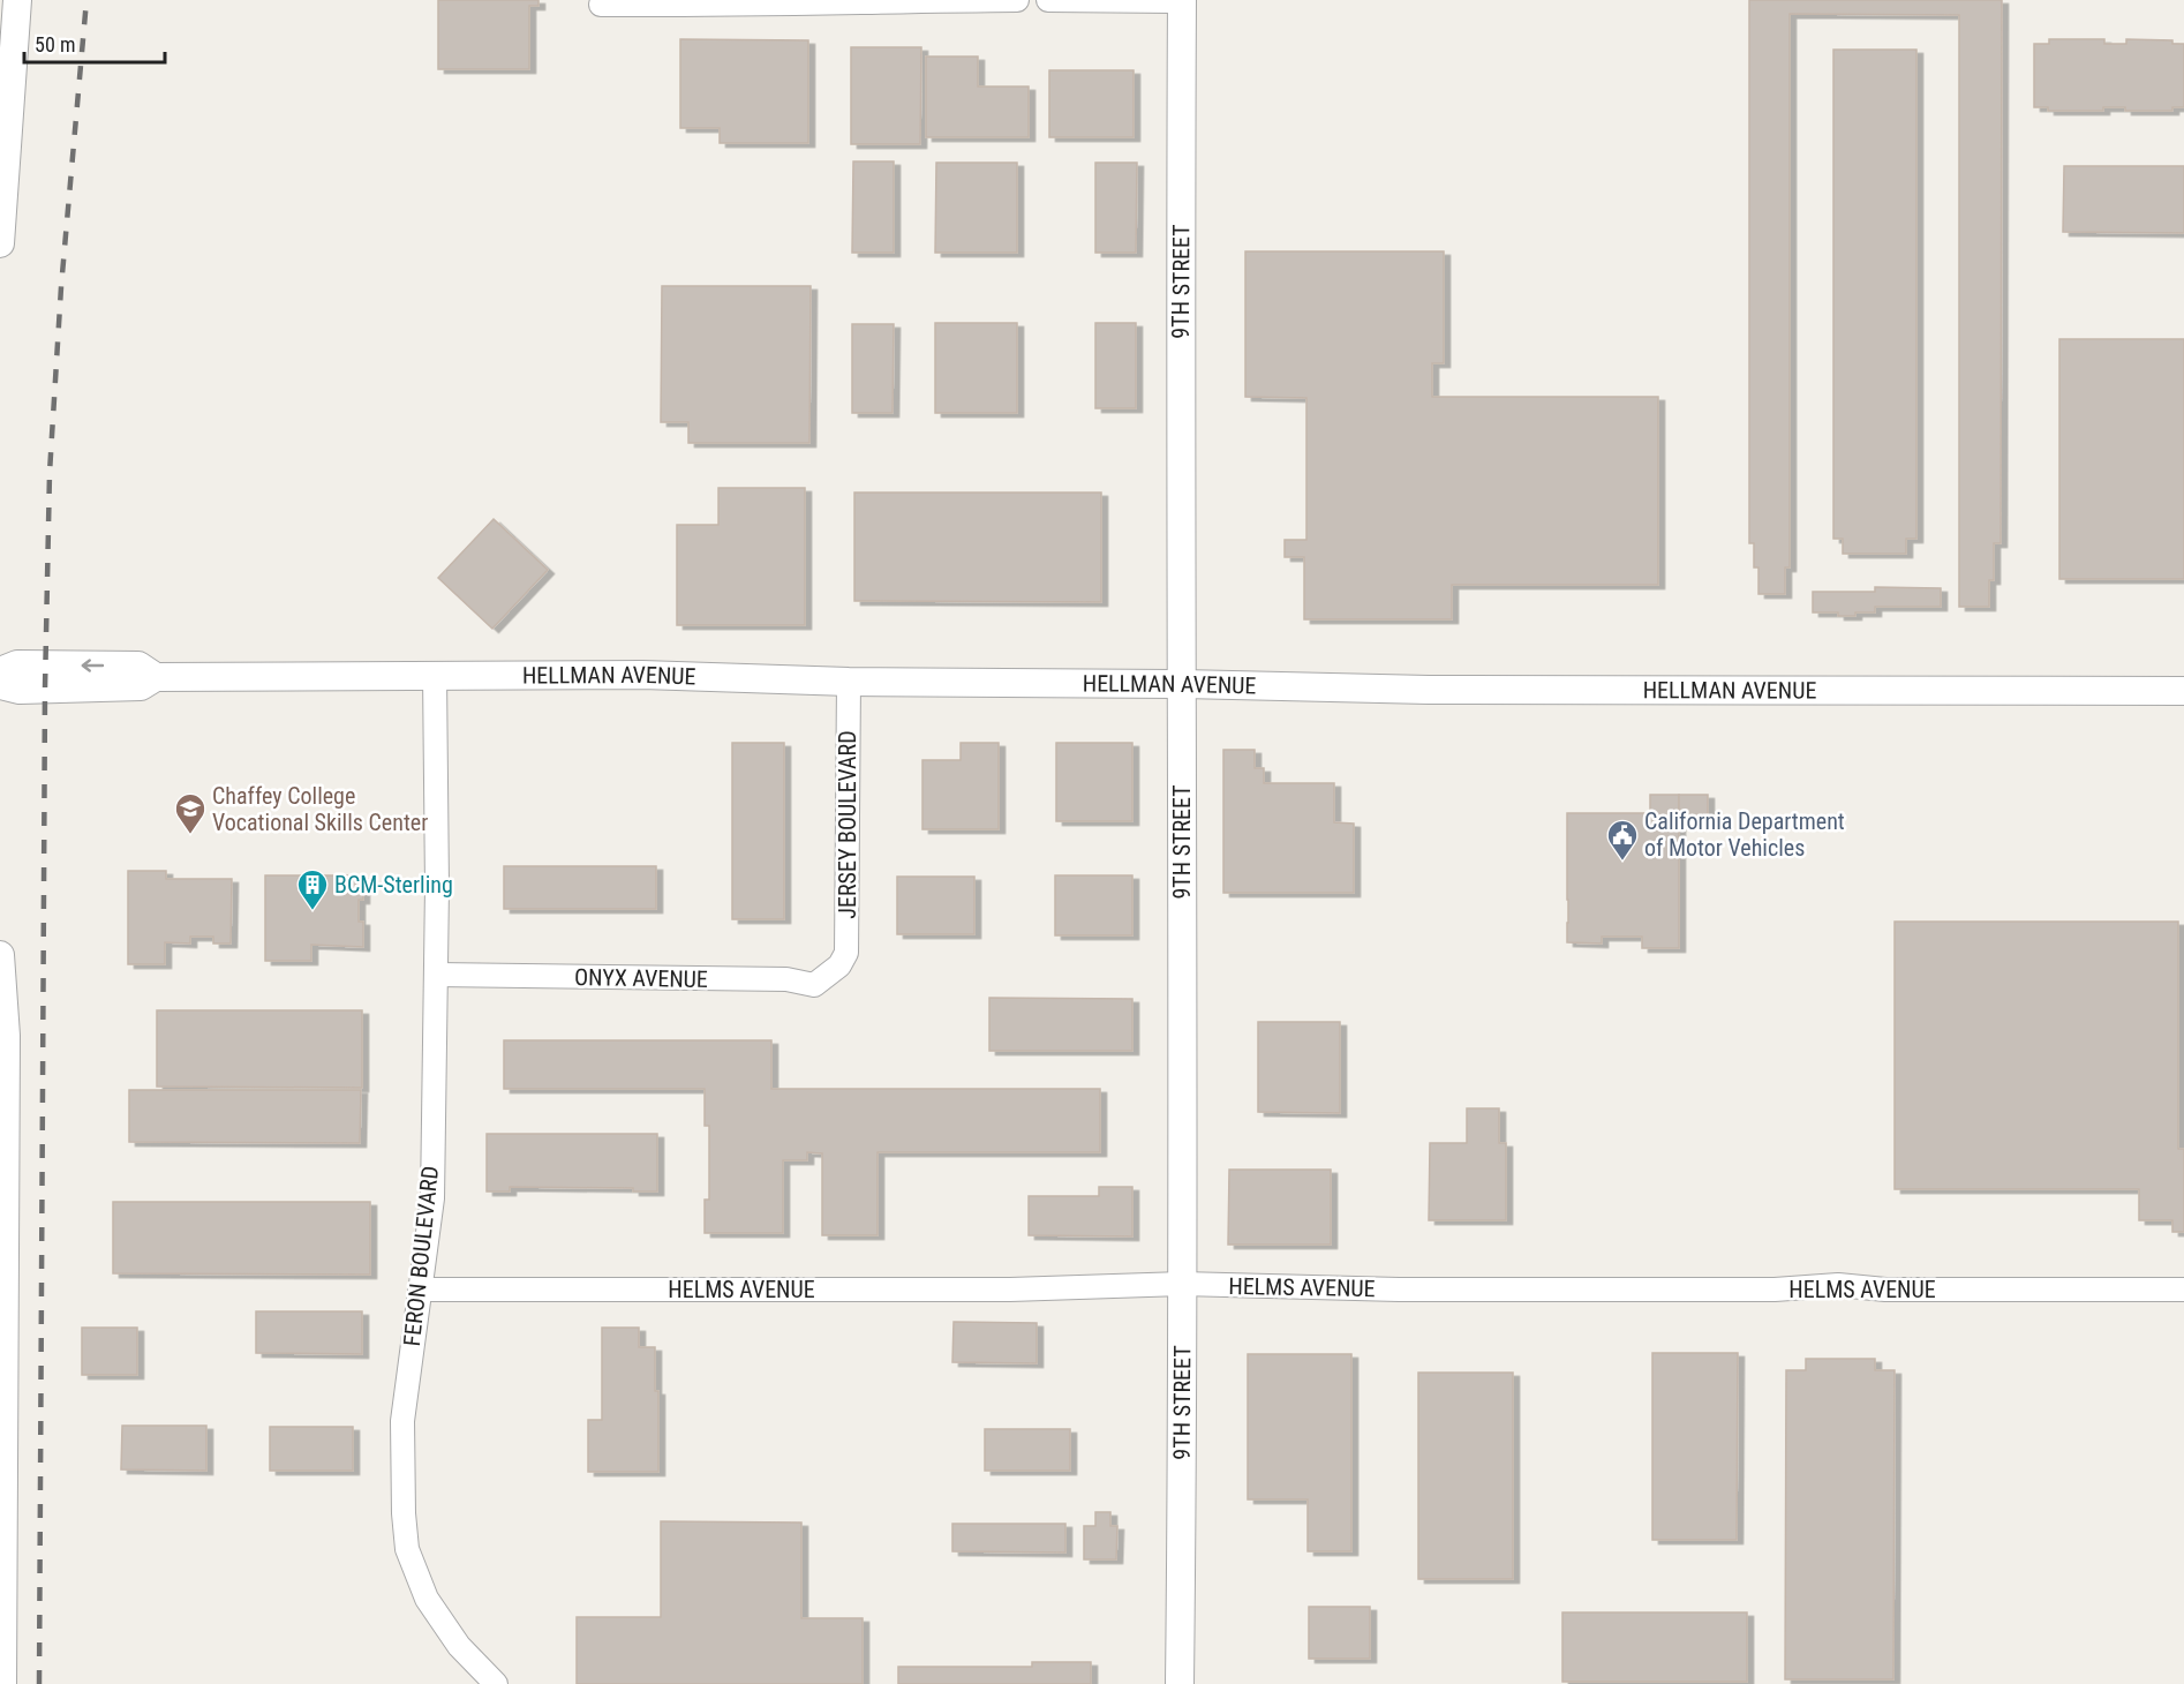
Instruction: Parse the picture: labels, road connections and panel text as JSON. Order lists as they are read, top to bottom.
{
  "streets": {
    "street": [
      "9TH STREET",
      "HELLMAN AVENUE",
      "JERSEY BOULEVARD",
      "ONYX AVENUE",
      "FERON BOULEVARD",
      "HELMS AVENUE"
    ]
  },
  "crossings": [
    ["9TH STREET", "HELLMAN AVENUE"],
    ["9TH STREET", "HELMS AVENUE"],
    ["HELLMAN AVENUE", "JERSEY BOULEVARD"],
    ["HELLMAN AVENUE", "FERON BOULEVARD"],
    ["JERSEY BOULEVARD", "ONYX AVENUE"],
    ["ONYX AVENUE", "FERON BOULEVARD"],
    ["FERON BOULEVARD", "HELMS AVENUE"]
  ],
  "places": {
    "school or university": ["Chaffey College Vocational Skills Center"],
    "public building": ["California Department of Motor Vehicles"],
    "building": ["BCM-Sterling"]
  },
  "scale_bar": "50 m"
}
